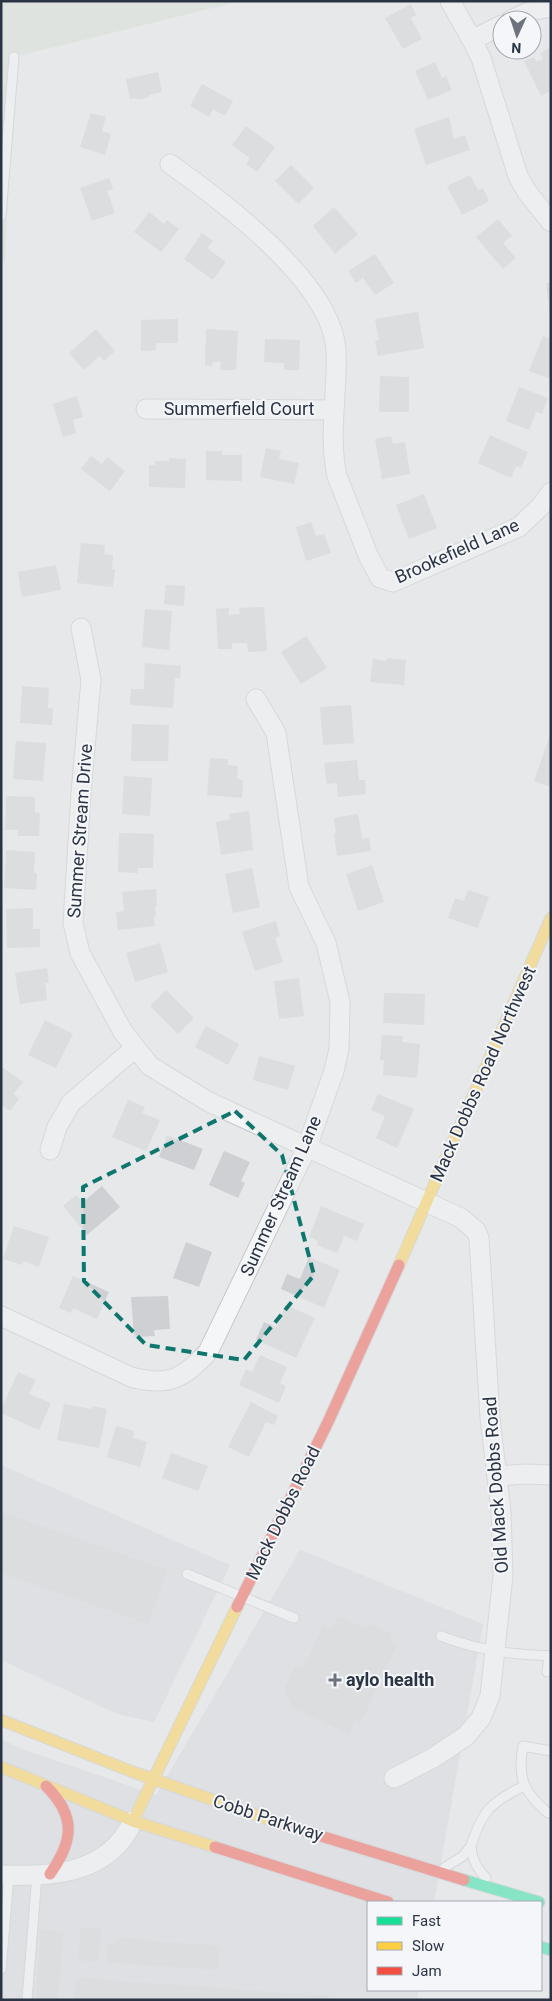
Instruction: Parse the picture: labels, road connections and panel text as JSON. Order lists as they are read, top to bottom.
{
  "streets": {
    "main road": ["Mack Dobbs Road Northwest", "Mack Dobbs Road", "Cobb Parkway"],
    "street": [
      "Summerfield Court",
      "Brookefield Lane",
      "Summer Stream Drive",
      "Summer Stream Lane",
      "Old Mack Dobbs Road"
    ]
  },
  "crossings": [
    ["Summerfield Court", "Brookefield Lane"],
    ["Summer Stream Drive", "Mack Dobbs Road Northwest"],
    ["Summer Stream Drive", "Summer Stream Lane"],
    ["Summer Stream Drive", "Old Mack Dobbs Road"],
    ["Summer Stream Drive", "Mack Dobbs Road"],
    ["Mack Dobbs Road Northwest", "Old Mack Dobbs Road"],
    ["Mack Dobbs Road Northwest", "Mack Dobbs Road"],
    ["Old Mack Dobbs Road", "Mack Dobbs Road"],
    ["Mack Dobbs Road", "Cobb Parkway"]
  ],
  "places": {
    "health": ["aylo health"]
  },
  "legend": ["Fast", "Slow", "Jam"],
  "north": "bottom"
}
